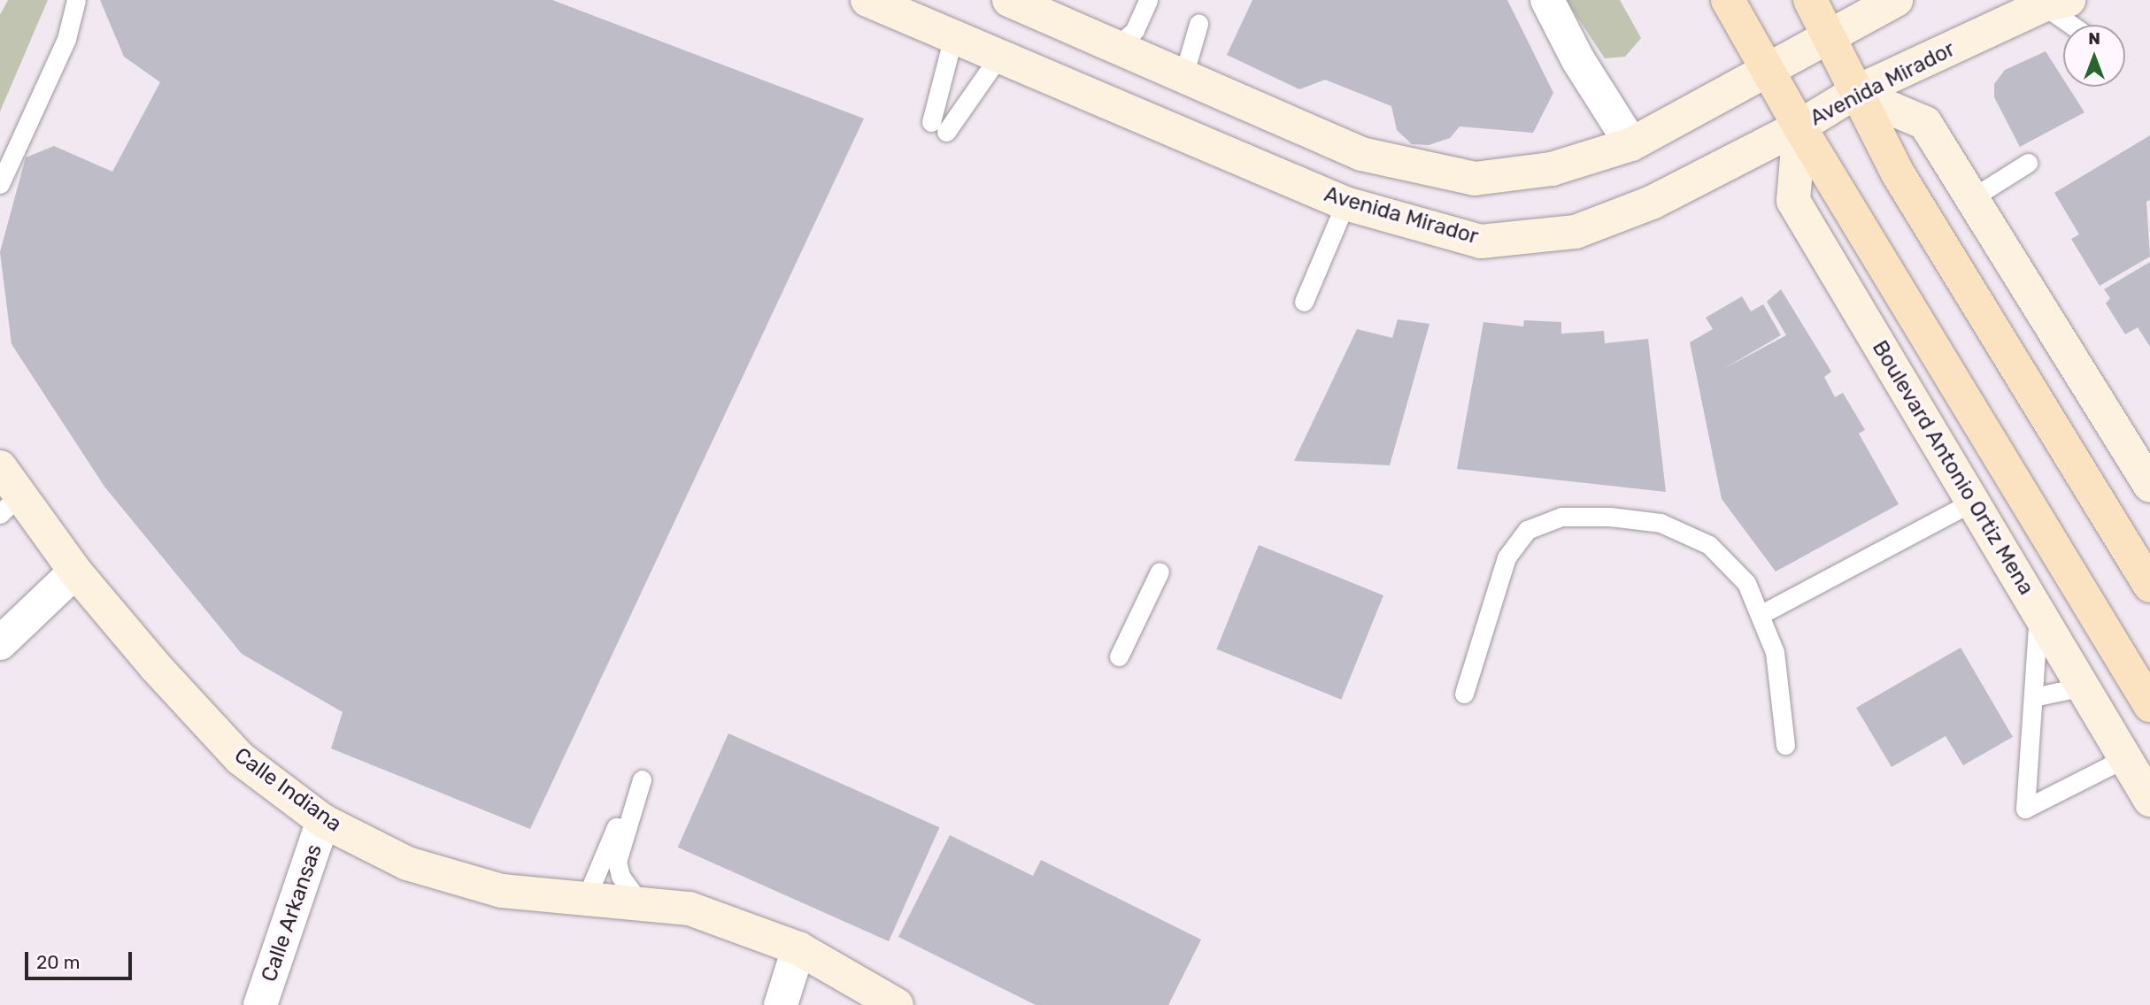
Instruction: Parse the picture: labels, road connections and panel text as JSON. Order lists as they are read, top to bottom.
{
  "streets": {
    "street": [
      "Avenida Mirador",
      "Boulevard Antonio Ortiz Mena",
      "Calle Indiana",
      "Calle Arkansas"
    ]
  },
  "crossings": [
    ["Avenida Mirador", "Boulevard Antonio Ortiz Mena"],
    ["Calle Indiana", "Calle Arkansas"]
  ],
  "scale_bar": "20 m",
  "north": "top"
}
